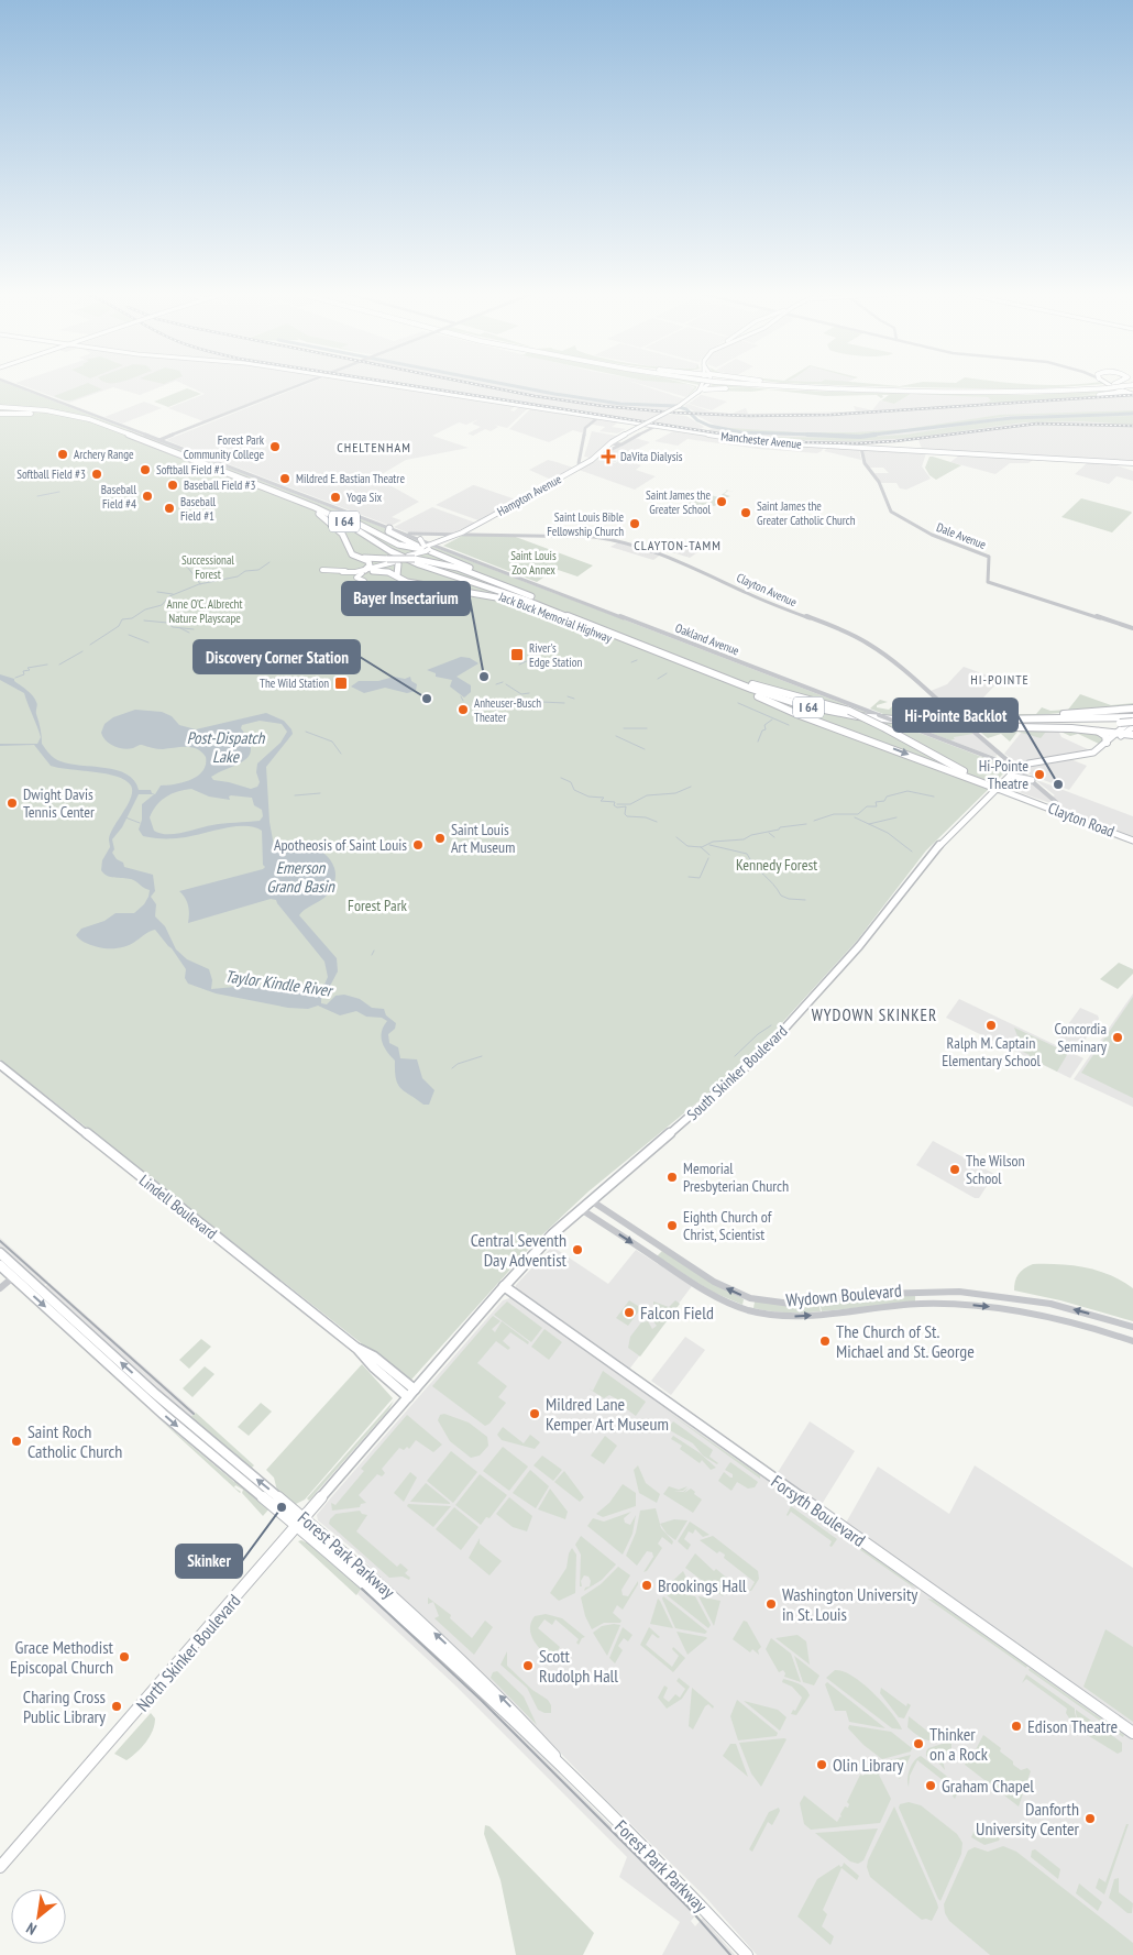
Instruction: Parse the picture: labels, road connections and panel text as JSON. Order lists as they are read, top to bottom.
{
  "streets": {
    "highway": ["I 64", "Jack Buck Memorial Highway"],
    "main road": [
      "Manchester Avenue",
      "Hampton Avenue",
      "Clayton Road",
      "South Skinker Boulevard",
      "Lindell Boulevard",
      "Forsyth Boulevard",
      "Forest Park Parkway",
      "North Skinker Boulevard"
    ],
    "street": [
      "Dale Avenue",
      "Clayton Avenue",
      "Oakland Avenue",
      "Wydown Boulevard"
    ]
  },
  "crossings": [
    ["Manchester Avenue", "Hampton Avenue"],
    ["Manchester Avenue", "Dale Avenue"],
    ["Hampton Avenue", "Clayton Avenue"],
    ["Hampton Avenue", "Oakland Avenue"],
    ["Clayton Avenue", "Oakland Avenue"],
    ["Clayton Avenue", "Clayton Road"],
    ["Clayton Avenue", "South Skinker Boulevard"],
    ["Oakland Avenue", "South Skinker Boulevard"],
    ["Clayton Road", "South Skinker Boulevard"],
    ["South Skinker Boulevard", "Wydown Boulevard"],
    ["South Skinker Boulevard", "Forsyth Boulevard"],
    ["South Skinker Boulevard", "North Skinker Boulevard"],
    ["Lindell Boulevard", "North Skinker Boulevard"],
    ["Forsyth Boulevard", "North Skinker Boulevard"],
    ["Forest Park Parkway", "North Skinker Boulevard"]
  ],
  "districts": [
    "CHELTENHAM",
    "CLAYTON-TAMM",
    "HI-POINTE",
    "WYDOWN SKINKER"
  ],
  "water": ["Post-Dispatch Lake", "Emerson Grand Basin", "Taylor Kindle River"],
  "parks": [
    "Saint Louis Zoo Annex",
    "Successional Forest",
    "Anne O’C. Albrecht Nature Playscape",
    "Kennedy Forest",
    "Forest Park"
  ],
  "places": {
    "other": [
      "Forest Park Community College",
      "Archery Range",
      "Softball Field #1",
      "Softball Field #3",
      "Mildred E. Bastian Theatre",
      "Baseball Field #3",
      "Baseball Field #4",
      "Yoga Six",
      "Saint James the Greater School",
      "Baseball Field #1",
      "Saint James the Greater Catholic Church",
      "Saint Louis Bible Fellowship Church",
      "Bayer Insectarium",
      "Discovery Corner Station",
      "Anheuser-Busch Theater",
      "Hi-Pointe Theatre",
      "Hi-Pointe Backlot",
      "Dwight Davis Tennis Center",
      "Saint Louis Art Museum",
      "Apotheosis of Saint Louis",
      "Ralph M. Captain Elementary School",
      "Concordia Seminary",
      "The Wilson School",
      "Memorial Presbyterian Church",
      "Eighth Church of Christ, Scientist",
      "Central Seventh Day Adventist",
      "Falcon Field",
      "The Church of St. Michael and St. George",
      "Mildred Lane Kemper Art Museum",
      "Saint Roch Catholic Church",
      "Skinker",
      "Brookings Hall",
      "Washington University in St. Louis",
      "Grace Methodist Episcopal Church",
      "Scott Rudolph Hall",
      "Charing Cross Public Library",
      "Edison Theatre",
      "Thinker on a Rock",
      "Olin Library",
      "Graham Chapel",
      "Danforth University Center"
    ],
    "health": ["DaVita Dialysis"],
    "transit": ["River's Edge Station", "The Wild Station"]
  },
  "north": "bottom left"
}
